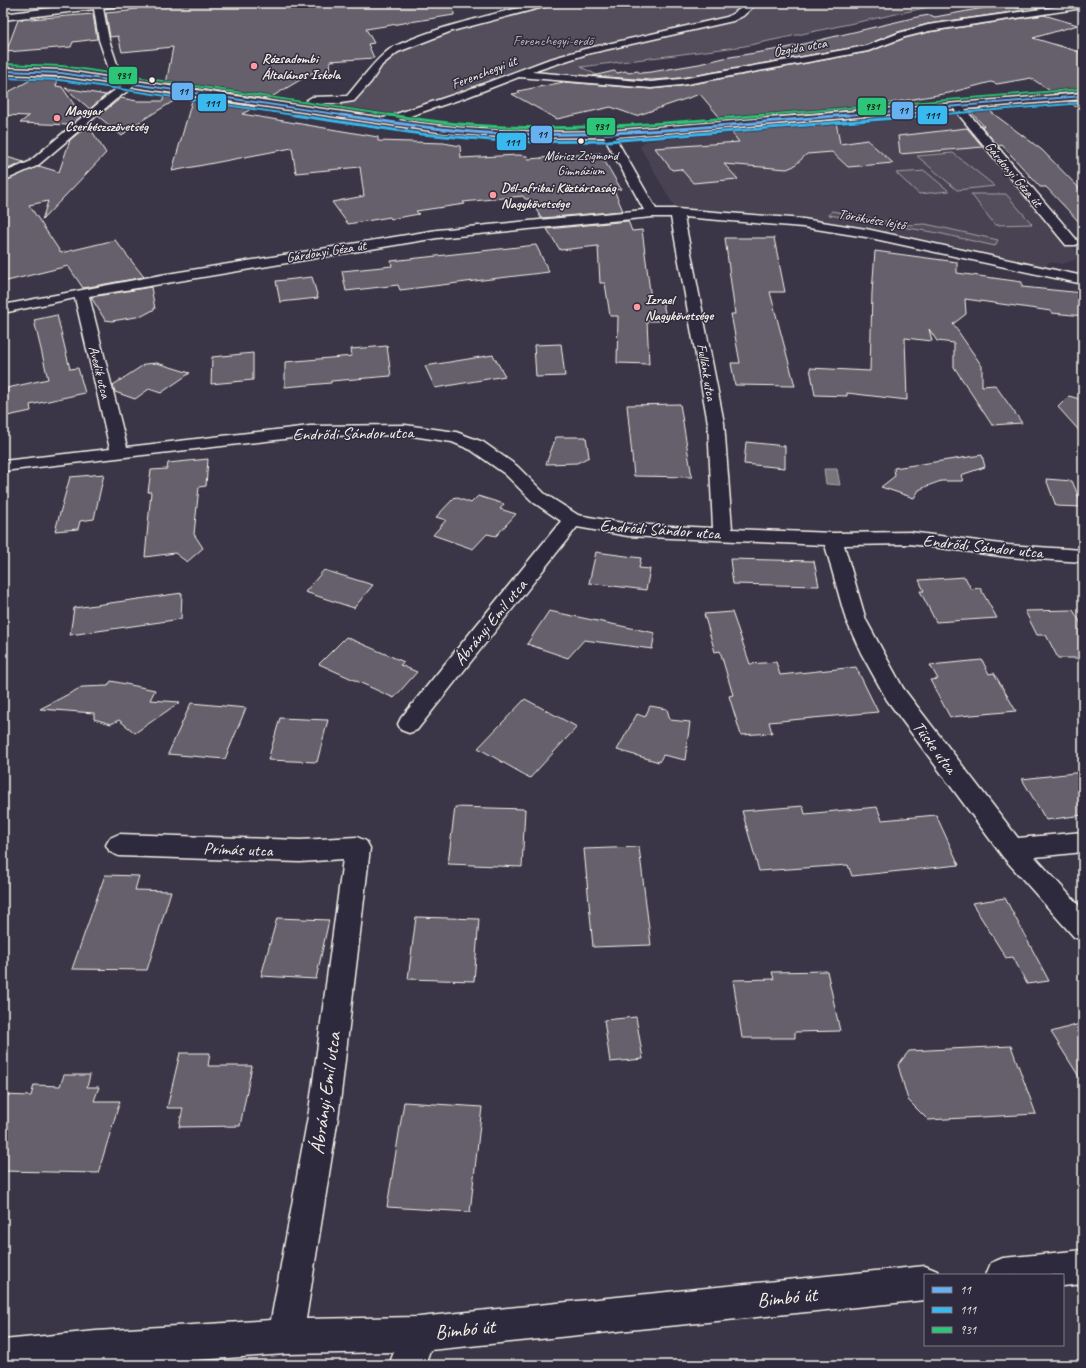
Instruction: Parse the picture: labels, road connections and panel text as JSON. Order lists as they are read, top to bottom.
{
  "streets": {
    "street": [
      "Őzgida utca",
      "Ferenchegyi út",
      "Gárdonyi Géza út",
      "Törökvész lejtő",
      "Avedik utca",
      "Fullánk utca",
      "Endrődi Sándor utca",
      "Ábrányi Emil utca",
      "Tüske utca",
      "Prímás utca",
      "Bimbó út"
    ]
  },
  "crossings": [
    ["Őzgida utca", "Ferenchegyi út"],
    ["Gárdonyi Géza út", "Törökvész lejtő"],
    ["Gárdonyi Géza út", "Avedik utca"],
    ["Törökvész lejtő", "Fullánk utca"],
    ["Avedik utca", "Endrődi Sándor utca"],
    ["Fullánk utca", "Endrődi Sándor utca"],
    ["Endrődi Sándor utca", "Ábrányi Emil utca"],
    ["Endrődi Sándor utca", "Tüske utca"],
    ["Ábrányi Emil utca", "Prímás utca"],
    ["Ábrányi Emil utca", "Bimbó út"]
  ],
  "parks": ["Ferenchegyi-erdő"],
  "places": [
    "Rózsadombi Általános Iskola",
    "Magyar Cserkészszövetség",
    "Móricz Zsigmond Gimnázium",
    "Dél-afrikai Köztársaság Nagykövetsége",
    "Izrael Nagykövetsége"
  ],
  "lines": ["transit line 931", "transit line 11", "transit line 111"],
  "legend": ["11", "111", "931"]
}
